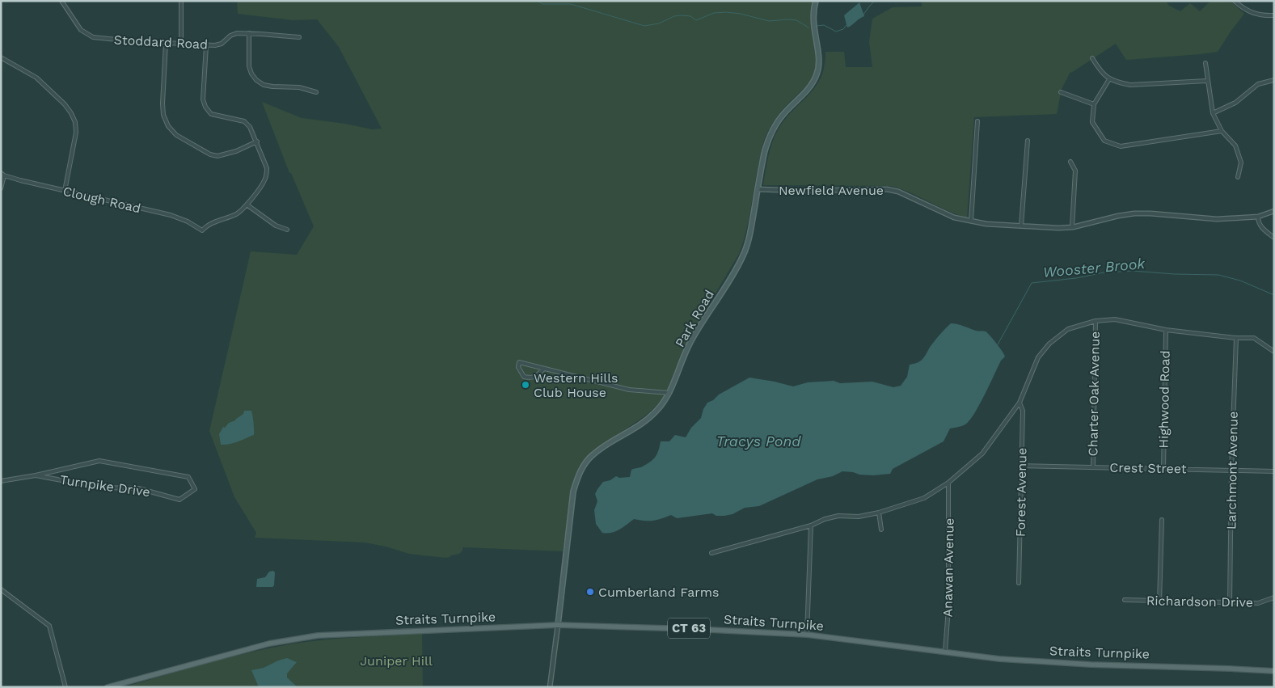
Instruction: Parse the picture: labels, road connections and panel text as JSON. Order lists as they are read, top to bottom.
{
  "streets": {
    "main road": ["Park Road", "Straits Turnpike", "CT 63"],
    "street": [
      "Stoddard Road",
      "Newfield Avenue",
      "Clough Road",
      "Charter Oak Avenue",
      "Highwood Road",
      "Crest Street",
      "Larchmont Avenue",
      "Turnpike Drive",
      "Forest Avenue",
      "Anawan Avenue",
      "Richardson Drive"
    ]
  },
  "crossings": [
    ["Newfield Avenue", "Park Road"],
    ["Park Road", "Straits Turnpike"],
    ["Charter Oak Avenue", "Crest Street"],
    ["Highwood Road", "Crest Street"],
    ["Crest Street", "Larchmont Avenue"],
    ["Crest Street", "Forest Avenue"],
    ["Larchmont Avenue", "Richardson Drive"],
    ["Anawan Avenue", "Straits Turnpike"]
  ],
  "water": ["Wooster Brook", "Tracys Pond"],
  "parks": ["Juniper Hill"],
  "places": ["Western Hills Club House", "Cumberland Farms"]
}
